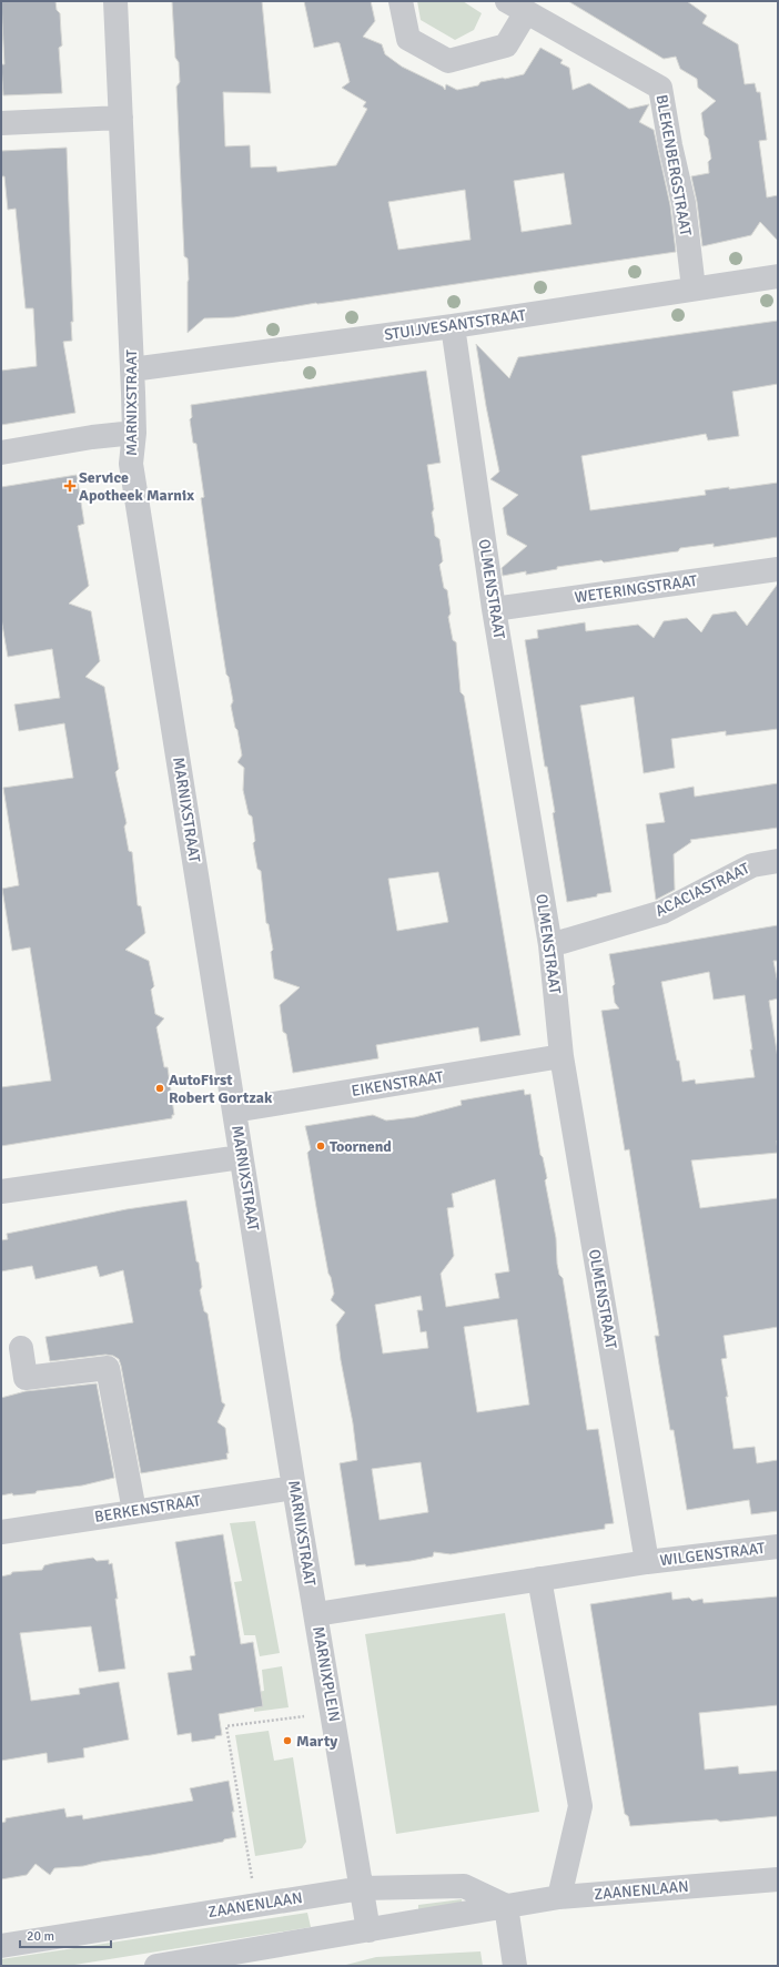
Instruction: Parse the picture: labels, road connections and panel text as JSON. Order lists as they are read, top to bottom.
{
  "streets": {
    "street": [
      "BLEKENBERGSTRAAT",
      "STUIJVESANTSTRAAT",
      "MARNIXSTRAAT",
      "OLMENSTRAAT",
      "WETERINGSTRAAT",
      "ACACIASTRAAT",
      "EIKENSTRAAT",
      "BERKENSTRAAT",
      "WILGENSTRAAT",
      "MARNIXPLEIN",
      "ZAANENLAAN"
    ]
  },
  "crossings": [
    ["BLEKENBERGSTRAAT", "STUIJVESANTSTRAAT"],
    ["STUIJVESANTSTRAAT", "MARNIXSTRAAT"],
    ["STUIJVESANTSTRAAT", "OLMENSTRAAT"],
    ["MARNIXSTRAAT", "EIKENSTRAAT"],
    ["MARNIXSTRAAT", "BERKENSTRAAT"],
    ["MARNIXSTRAAT", "MARNIXPLEIN"],
    ["OLMENSTRAAT", "WETERINGSTRAAT"],
    ["OLMENSTRAAT", "ACACIASTRAAT"],
    ["OLMENSTRAAT", "EIKENSTRAAT"],
    ["OLMENSTRAAT", "WILGENSTRAAT"],
    ["OLMENSTRAAT", "MARNIXPLEIN"],
    ["WILGENSTRAAT", "MARNIXPLEIN"],
    ["MARNIXPLEIN", "ZAANENLAAN"]
  ],
  "places": {
    "health": ["Service Apotheek Marnix"],
    "other": ["AutoFirst Robert Gortzak", "Toornend", "Marty"]
  },
  "scale_bar": "20 m"
}
